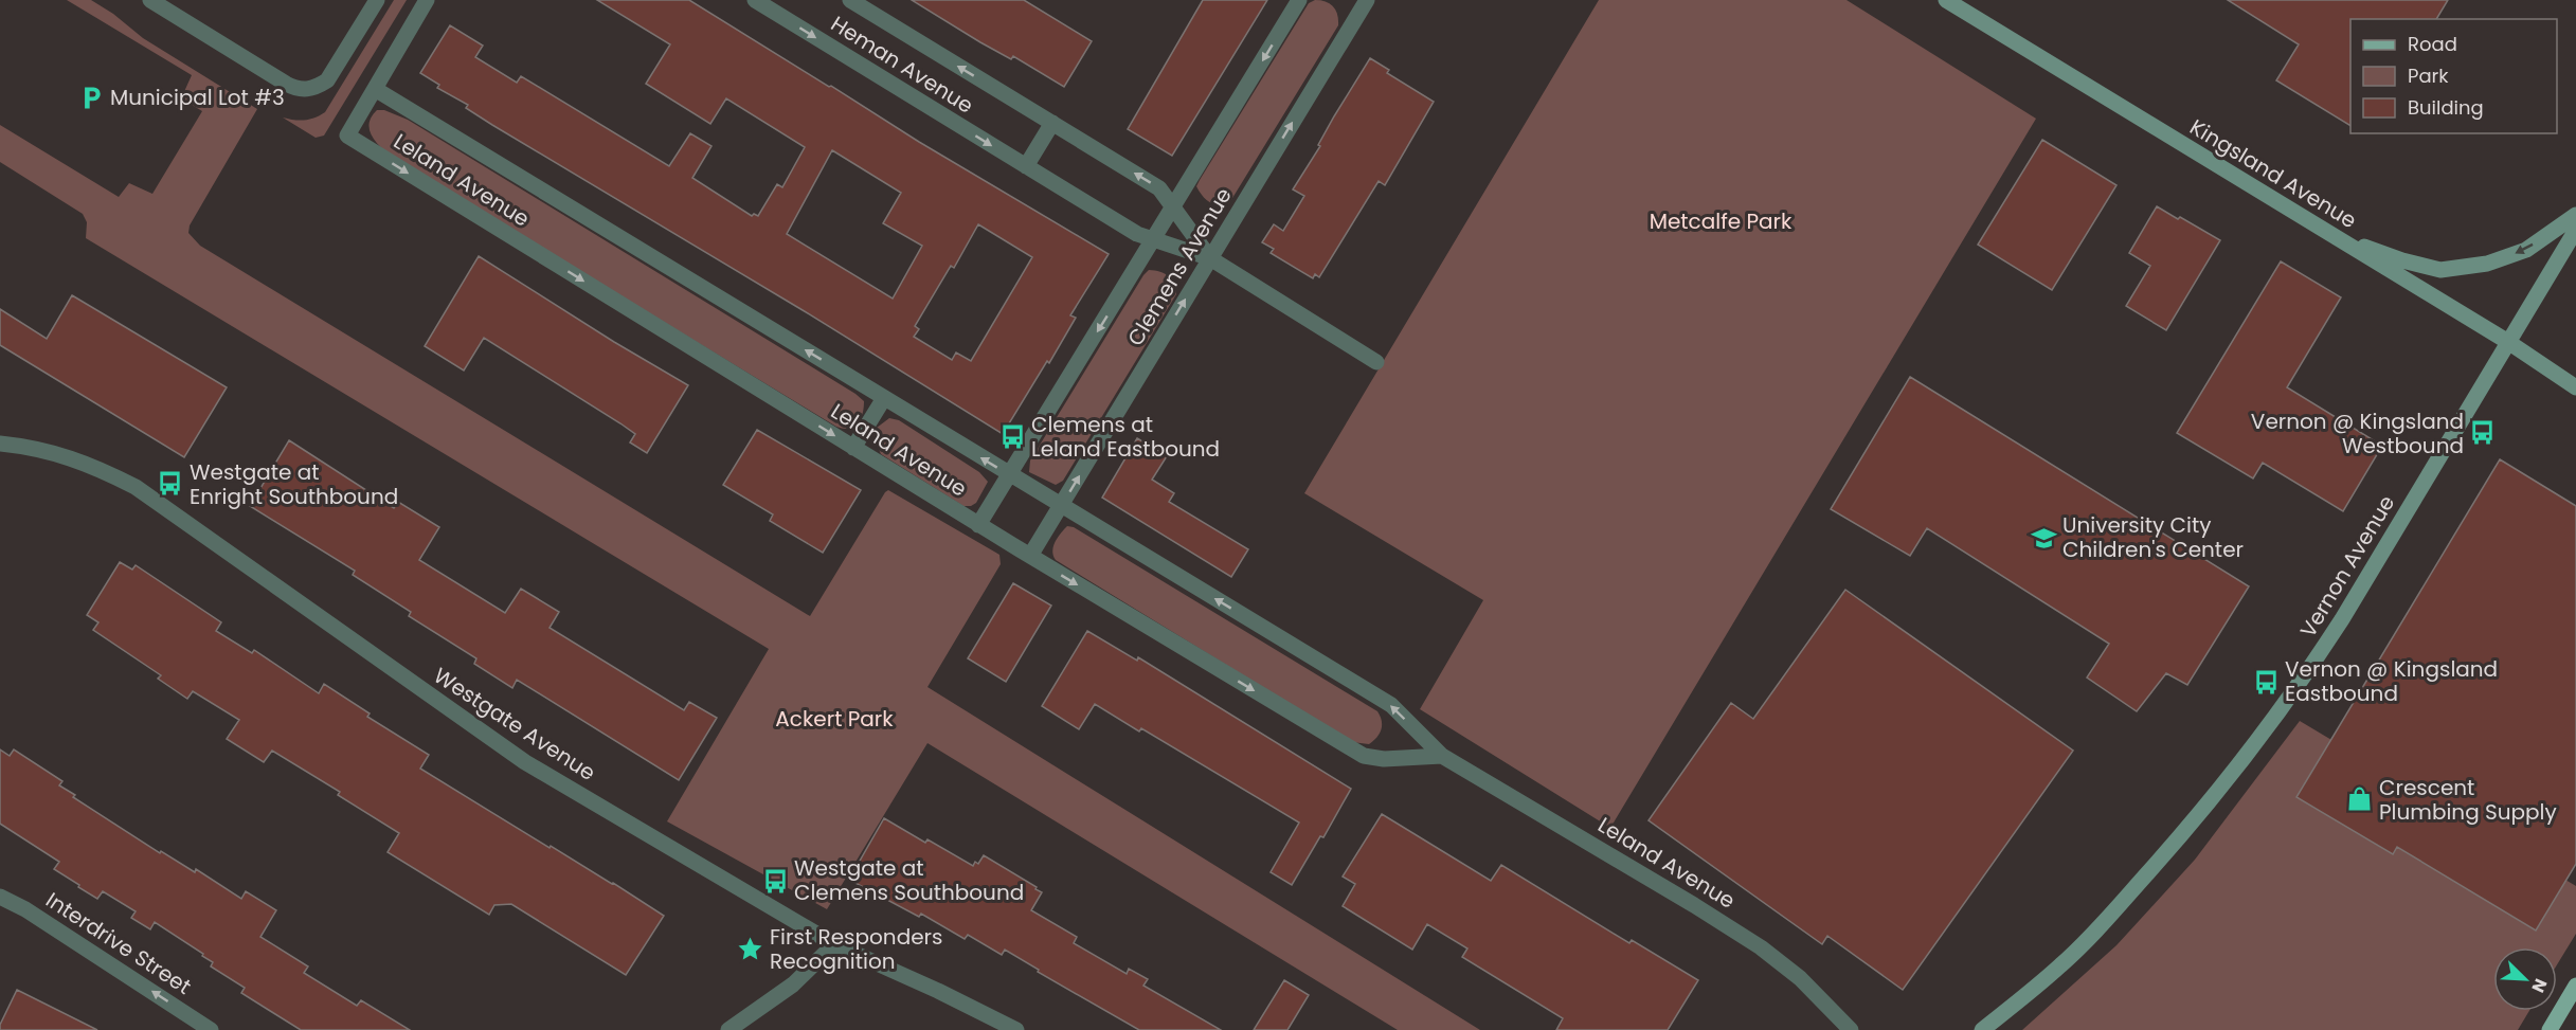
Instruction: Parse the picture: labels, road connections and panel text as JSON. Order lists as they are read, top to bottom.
{
  "streets": {
    "street": [
      "Heman Avenue",
      "Kingsland Avenue",
      "Leland Avenue",
      "Clemens Avenue",
      "Vernon Avenue",
      "Westgate Avenue",
      "Interdrive Street"
    ]
  },
  "crossings": [
    ["Heman Avenue", "Clemens Avenue"],
    ["Kingsland Avenue", "Vernon Avenue"],
    ["Leland Avenue", "Clemens Avenue"]
  ],
  "one_way": ["Interdrive Street"],
  "parks": ["Metcalfe Park", "Ackert Park"],
  "places": {
    "parking": ["Municipal Lot #3"],
    "bus stop": [
      "Vernon @ Kingsland Westbound",
      "Clemens at Leland Eastbound",
      "Westgate at Enright Southbound",
      "Vernon @ Kingsland Eastbound",
      "Westgate at Clemens Southbound"
    ],
    "school or university": ["University City Children's Center"],
    "shop": ["Crescent Plumbing Supply"],
    "place": ["First Responders Recognition"]
  },
  "legend": ["Road", "Park", "Building"],
  "north": "bottom right"
}
